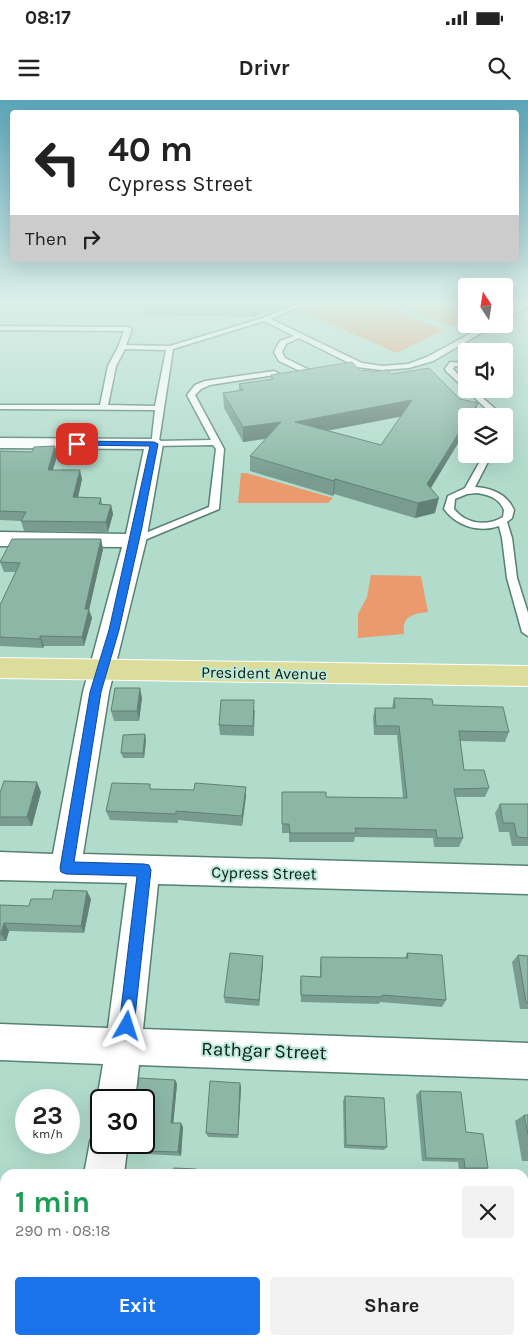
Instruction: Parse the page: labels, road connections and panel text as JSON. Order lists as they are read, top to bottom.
{
  "streets": {
    "main road": ["President Avenue"],
    "street": ["Cypress Street", "Rathgar Street"]
  },
  "north": "top",
  "page": {
    "status": "08:17",
    "header": "Drivr",
    "turn": ["40 m", "Cypress Street"],
    "then": "Then",
    "speed": "23 km/h",
    "limit": "30",
    "heading": ["1 min", "290 m · 08:18"],
    "buttons": ["Exit", "Share"]
  }
}
